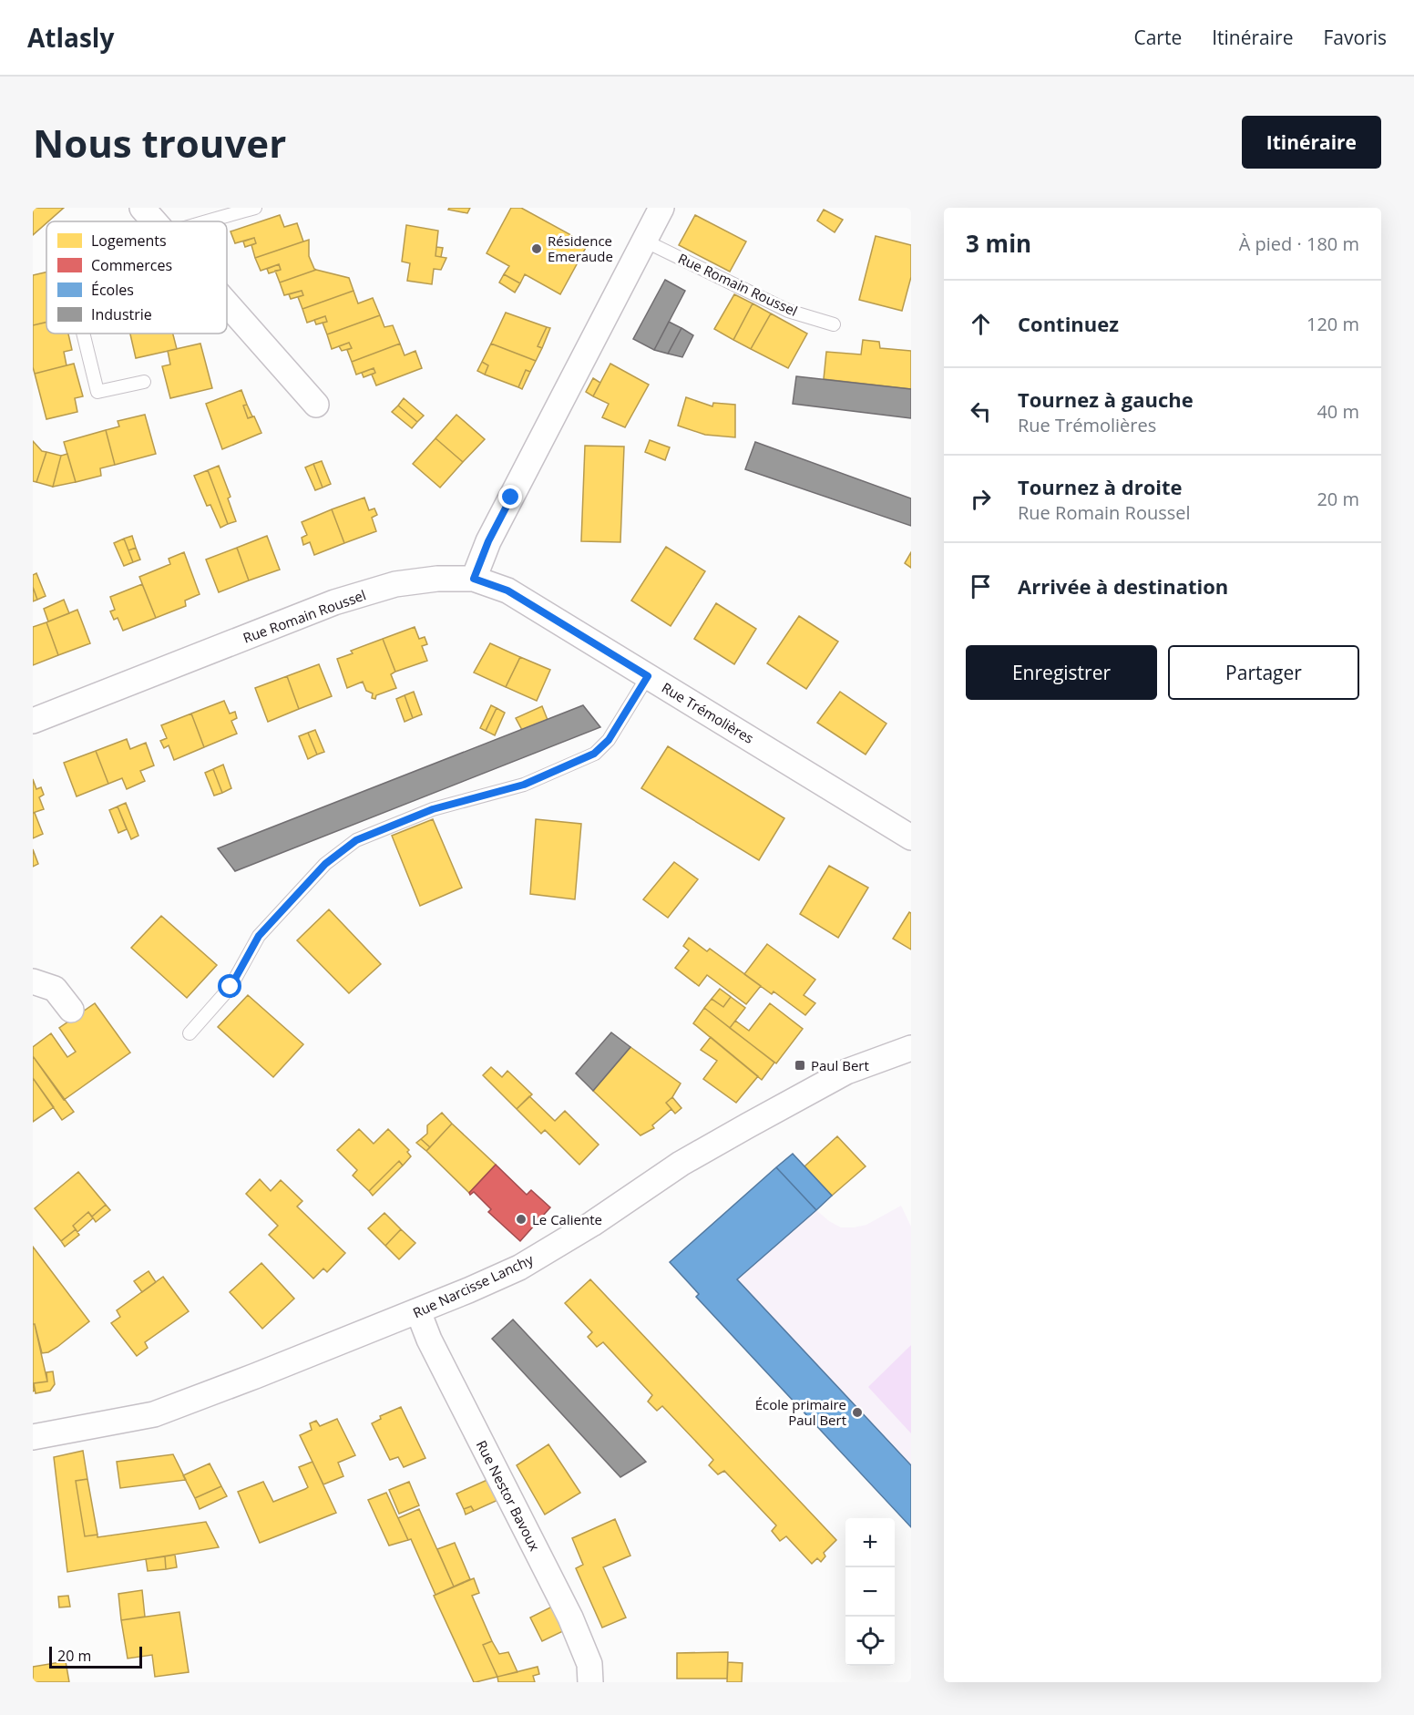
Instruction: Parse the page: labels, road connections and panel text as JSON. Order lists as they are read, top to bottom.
{
  "streets": {
    "street": [
      "Rue Romain Roussel",
      "Rue Trémolières",
      "Rue Narcisse Lanchy",
      "Rue Nestor Bavoux"
    ]
  },
  "crossings": [
    ["Rue Romain Roussel", "Rue Trémolières"],
    ["Rue Narcisse Lanchy", "Rue Nestor Bavoux"]
  ],
  "places": {
    "other": ["Résidence Emeraude", "Le Caliente", "École primaire Paul Bert"],
    "transit": ["Paul Bert"]
  },
  "legend": [
    "Logements",
    "Commerces",
    "Écoles",
    "Industrie"
  ],
  "scale_bar": "20 m",
  "page": {
    "header": "Atlasly",
    "nav": ["Carte", "Itinéraire", "Favoris"],
    "buttons": [
      "Itinéraire",
      ["Enregistrer", "Partager"]
    ],
    "title": "Nous trouver",
    "heading": ["3 min", "À pied · 180 m"],
    "list": [
      ["Continuez", "120 m"],
      ["Tournez à gauche", "Rue Trémolières", "40 m"],
      ["Tournez à droite", "Rue Romain Roussel", "20 m"],
      "Arrivée à destination"
    ],
    "map_buttons": ["+", "−"],
    "scale": "20 m"
  }
}
